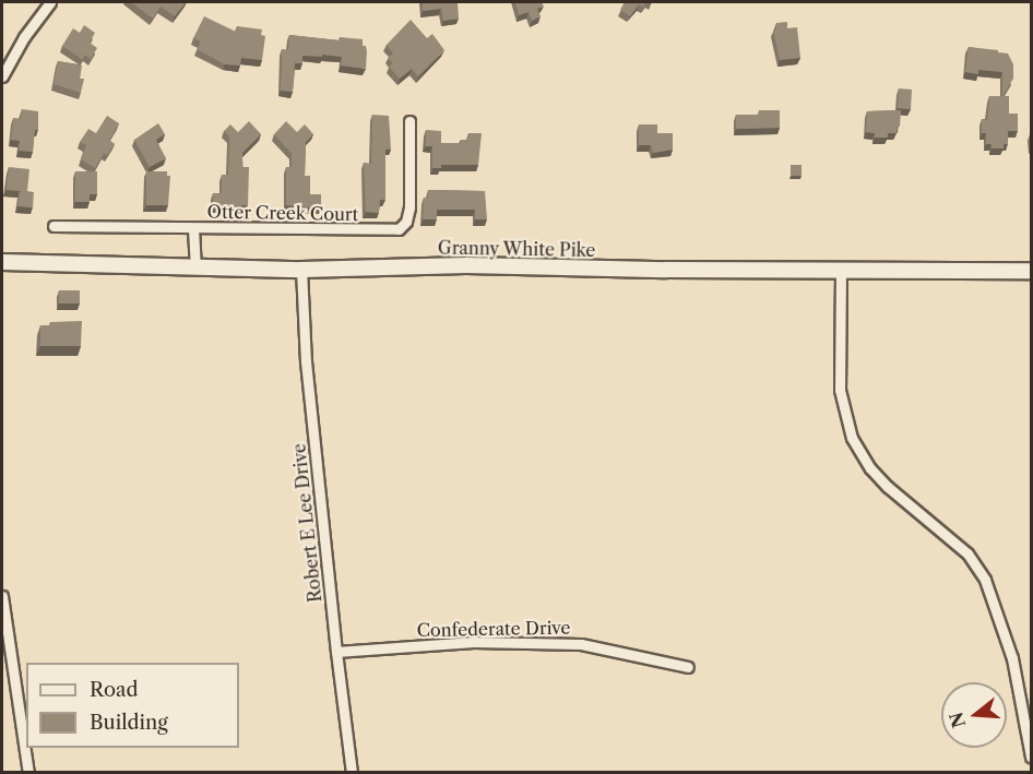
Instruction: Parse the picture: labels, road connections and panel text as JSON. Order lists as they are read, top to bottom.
{
  "streets": {
    "main road": ["Granny White Pike"],
    "street": ["Otter Creek Court", "Robert E Lee Drive", "Confederate Drive"]
  },
  "crossings": [
    ["Granny White Pike", "Robert E Lee Drive"],
    ["Robert E Lee Drive", "Confederate Drive"]
  ],
  "legend": ["Road", "Building"],
  "north": "left"
}
